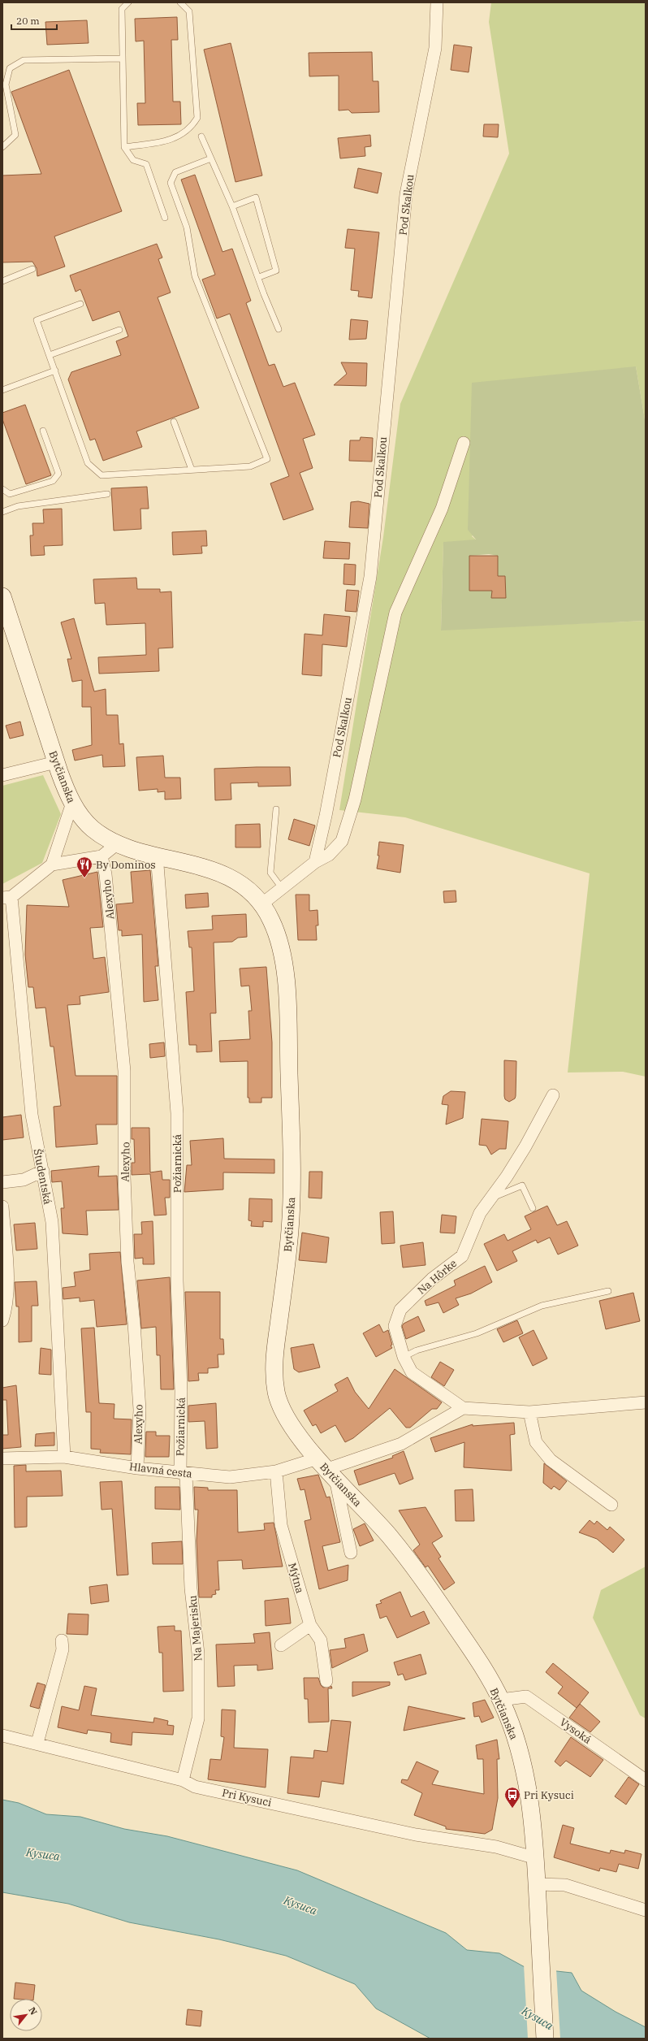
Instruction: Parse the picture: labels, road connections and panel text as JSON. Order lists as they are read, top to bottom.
{
  "streets": {
    "main road": ["Bytčianska"],
    "street": [
      "Pod Skalkou",
      "Alexyho",
      "Požiarnická",
      "Študentská",
      "Na Hôrke",
      "Hlavná cesta",
      "Mýtna",
      "Na Majerisku",
      "Vysoká",
      "Pri Kysuci"
    ]
  },
  "crossings": [
    ["Bytčianska", "Požiarnická"],
    ["Bytčianska", "Hlavná cesta"],
    ["Bytčianska", "Vysoká"],
    ["Bytčianska", "Pri Kysuci"],
    ["Alexyho", "Hlavná cesta"],
    ["Požiarnická", "Hlavná cesta"],
    ["Požiarnická", "Na Majerisku"],
    ["Študentská", "Hlavná cesta"],
    ["Hlavná cesta", "Mýtna"],
    ["Hlavná cesta", "Na Majerisku"],
    ["Na Majerisku", "Pri Kysuci"]
  ],
  "water": ["Kysuca"],
  "places": {
    "restaurant": ["By Dominos"],
    "bus stop": ["Pri Kysuci"]
  },
  "scale_bar": "20 m",
  "north": "top right"
}
